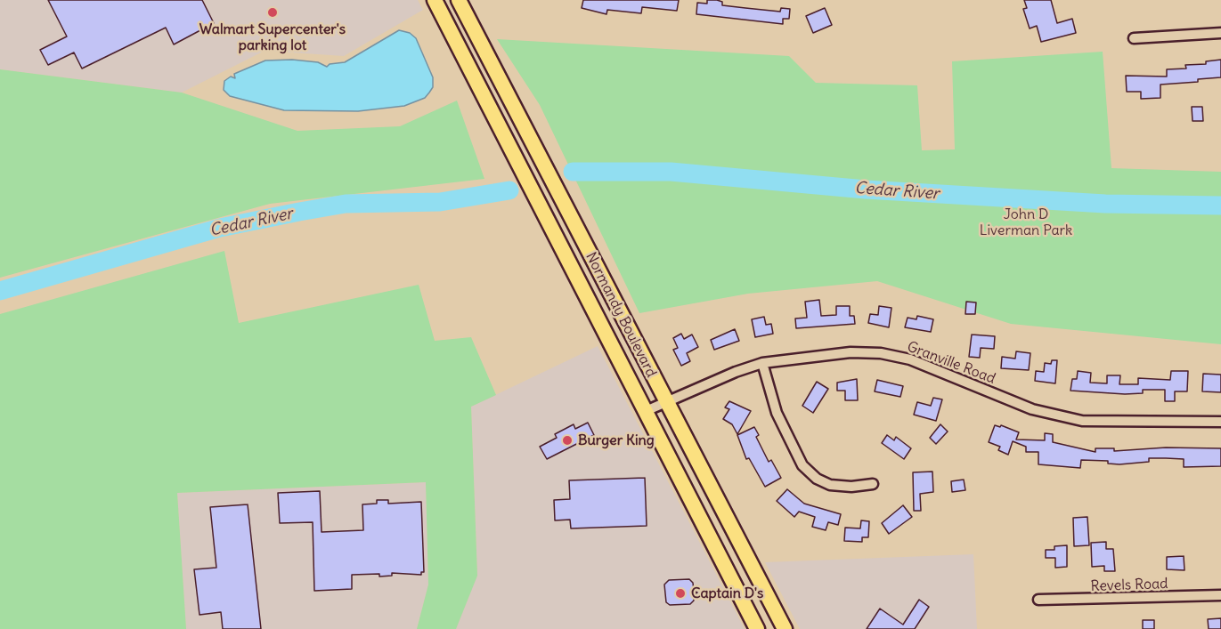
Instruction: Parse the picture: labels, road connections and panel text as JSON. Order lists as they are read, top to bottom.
{
  "streets": {
    "main road": ["Normandy Boulevard"],
    "street": ["Granville Road", "Revels Road"]
  },
  "crossings": [
    ["Normandy Boulevard", "Granville Road"]
  ],
  "water": ["Cedar River"],
  "parks": ["John D Liverman Park"],
  "places": ["Walmart Supercenter's parking lot", "Burger King", "Captain D's"]
}
